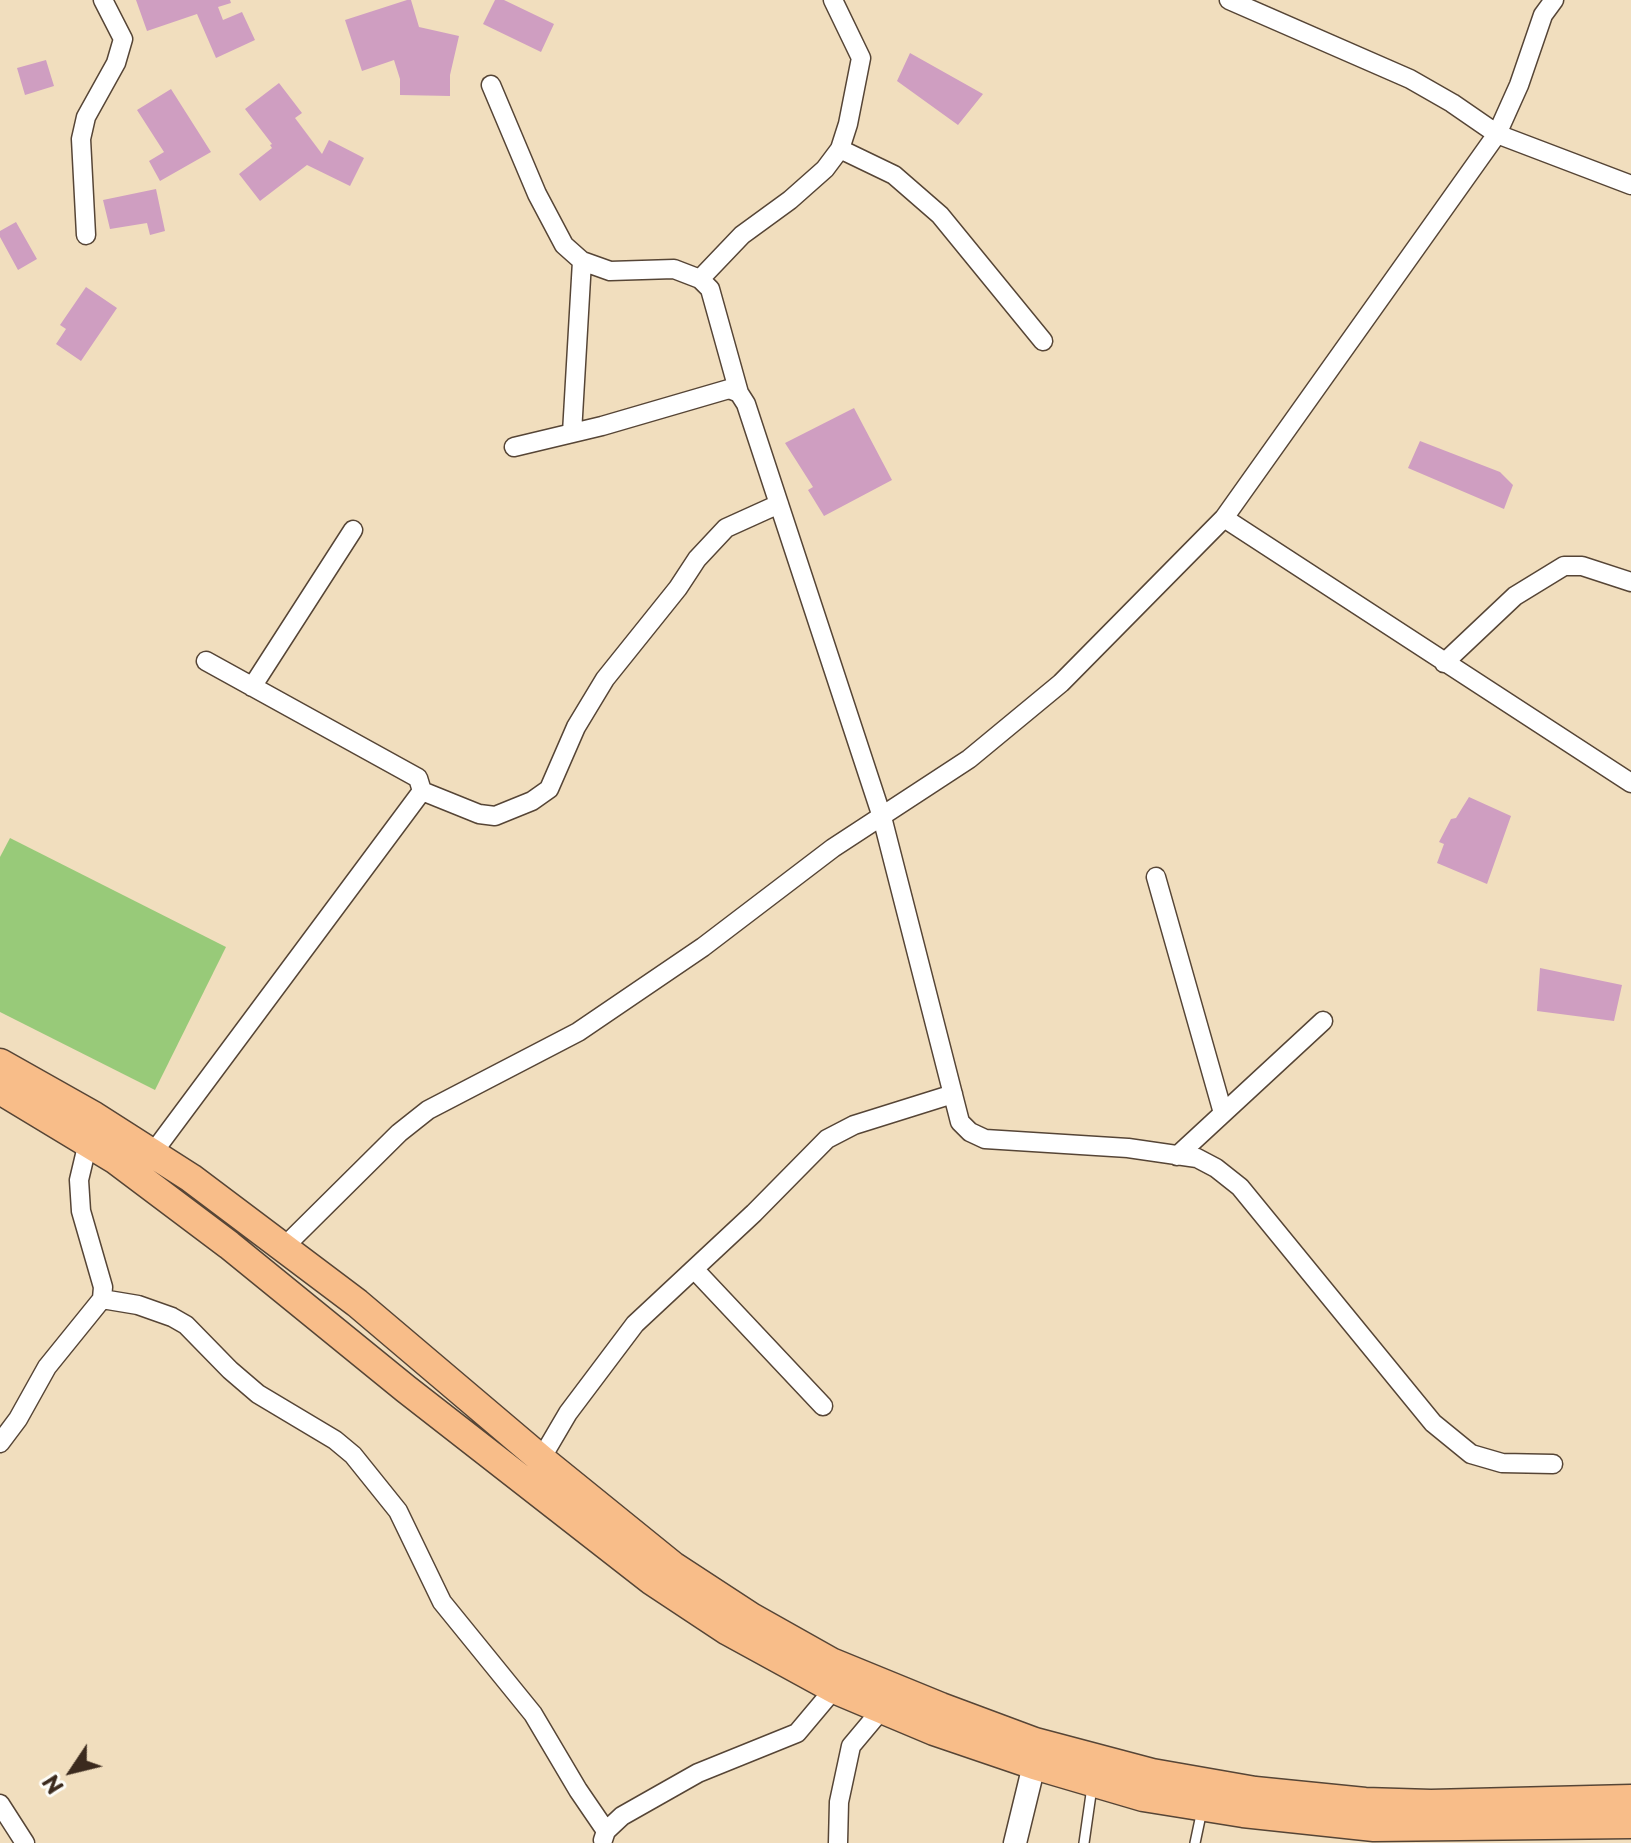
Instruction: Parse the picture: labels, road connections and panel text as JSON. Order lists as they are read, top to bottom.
{
  "north": "bottom left"
}
